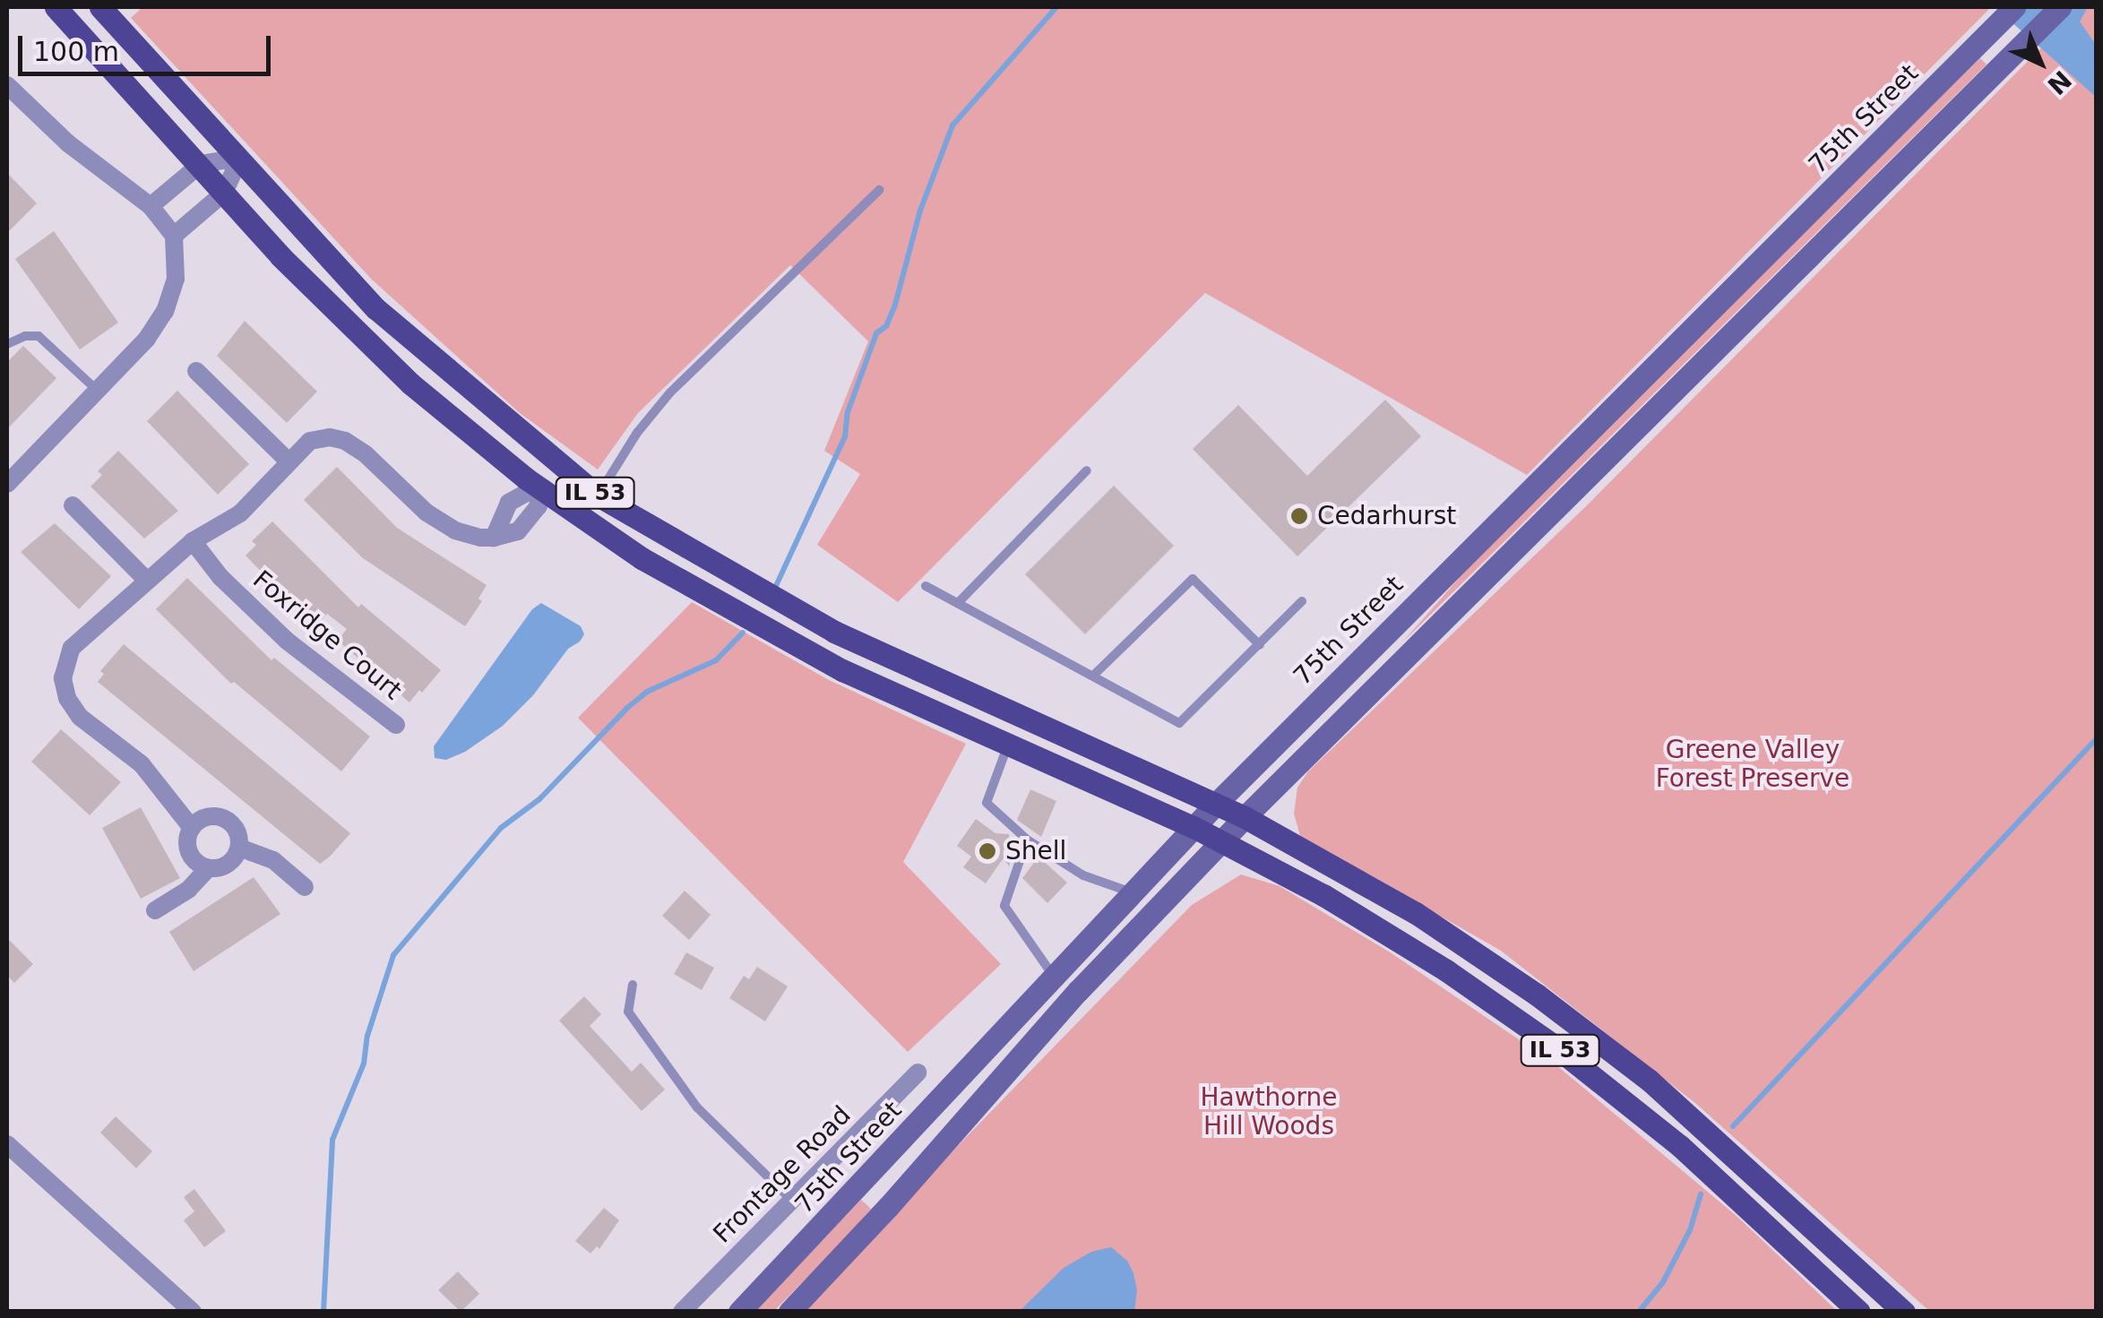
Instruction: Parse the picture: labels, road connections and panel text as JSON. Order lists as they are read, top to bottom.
{
  "streets": {
    "main road": ["75th Street", "IL 53"],
    "street": ["Foxridge Court", "Frontage Road"]
  },
  "crossings": [
    ["75th Street", "IL 53"]
  ],
  "parks": ["Greene Valley Forest Preserve", "Hawthorne Hill Woods"],
  "places": ["Cedarhurst", "Shell"],
  "scale_bar": "100 m",
  "north": "bottom right"
}
